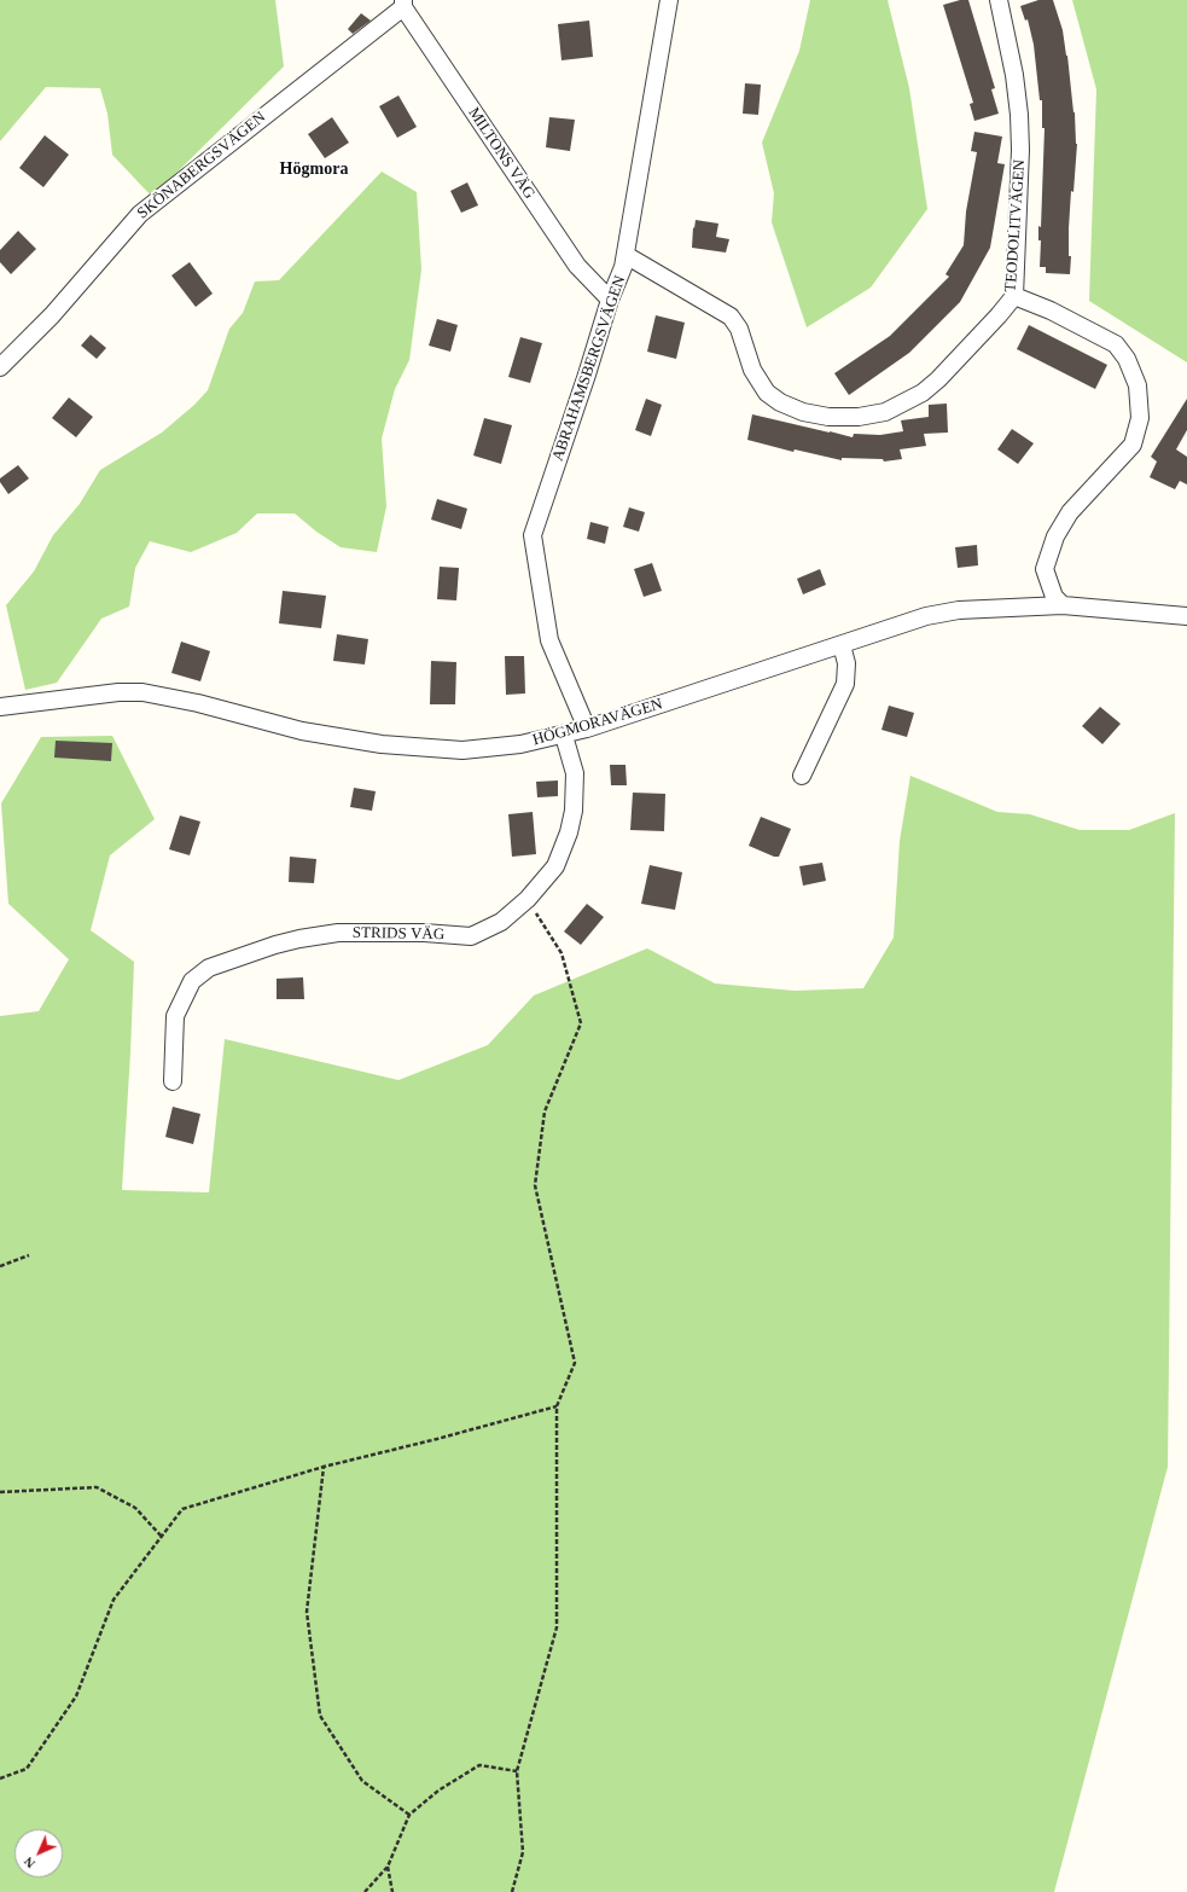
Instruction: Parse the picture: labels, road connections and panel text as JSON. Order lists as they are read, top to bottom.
{
  "streets": {
    "street": [
      "MILTONS VÄG",
      "SKÖNABERGSVÄGEN",
      "TEODOLITVÄGEN",
      "ABRAHAMSBERGSVÄGEN",
      "HÖGMORAVÄGEN",
      "STRIDS VÄG"
    ]
  },
  "crossings": [
    ["MILTONS VÄG", "SKÖNABERGSVÄGEN"],
    ["MILTONS VÄG", "ABRAHAMSBERGSVÄGEN"],
    ["TEODOLITVÄGEN", "ABRAHAMSBERGSVÄGEN"],
    ["ABRAHAMSBERGSVÄGEN", "HÖGMORAVÄGEN"],
    ["HÖGMORAVÄGEN", "STRIDS VÄG"]
  ],
  "districts": ["Högmora"],
  "north": "bottom left"
}
